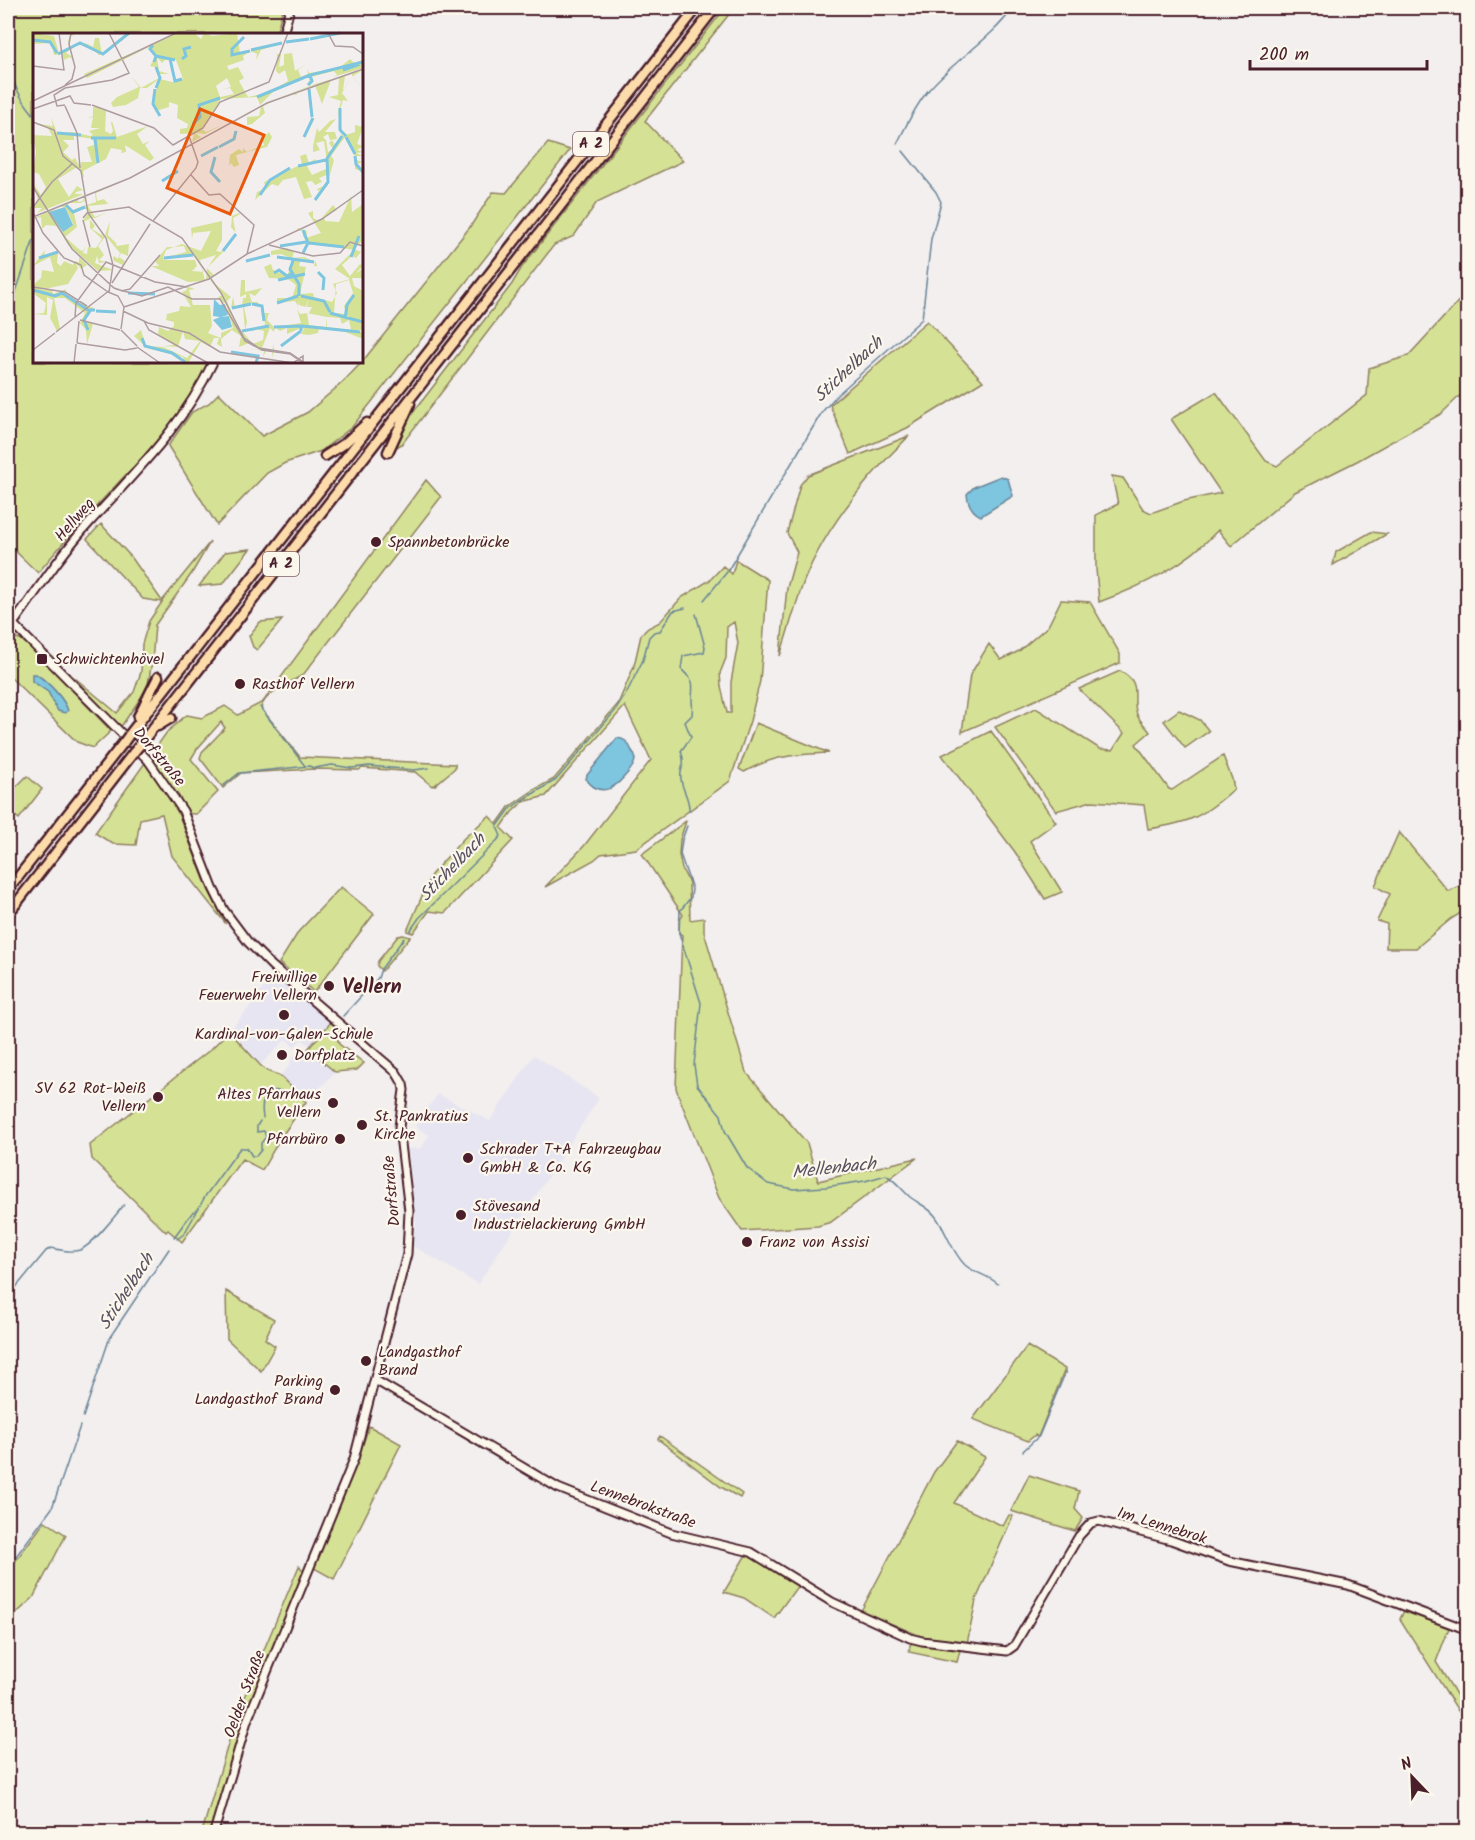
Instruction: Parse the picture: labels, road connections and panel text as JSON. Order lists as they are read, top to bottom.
{
  "streets": {
    "highway": ["A 2"],
    "street": [
      "Hellweg",
      "Dorfstraße",
      "Lennebrokstraße",
      "Im Lennebrok",
      "Oelder Straße"
    ]
  },
  "crossings": [
    ["Hellweg", "Dorfstraße"],
    ["Dorfstraße", "Lennebrokstraße"],
    ["Dorfstraße", "Oelder Straße"],
    ["Lennebrokstraße", "Im Lennebrok"]
  ],
  "districts": ["Vellern"],
  "water": ["Stichelbach", "Mellenbach"],
  "places": {
    "other": [
      "Spannbetonbrücke",
      "Rasthof Vellern",
      "Freiwillige Feuerwehr Vellern",
      "Kardinal-von-Galen-Schule",
      "Dorfplatz",
      "SV 62 Rot-Weiß Vellern",
      "Altes Pfarrhaus Vellern",
      "St. Pankratius Kirche",
      "Pfarrbüro",
      "Schrader T+A Fahrzeugbau GmbH & Co. KG",
      "Stövesand Industrielackierung GmbH",
      "Franz von Assisi",
      "Landgasthof Brand",
      "Parking Landgasthof Brand"
    ],
    "transit": ["Schwichtenhövel"]
  },
  "scale_bar": "200 m",
  "north": "top left"
}
